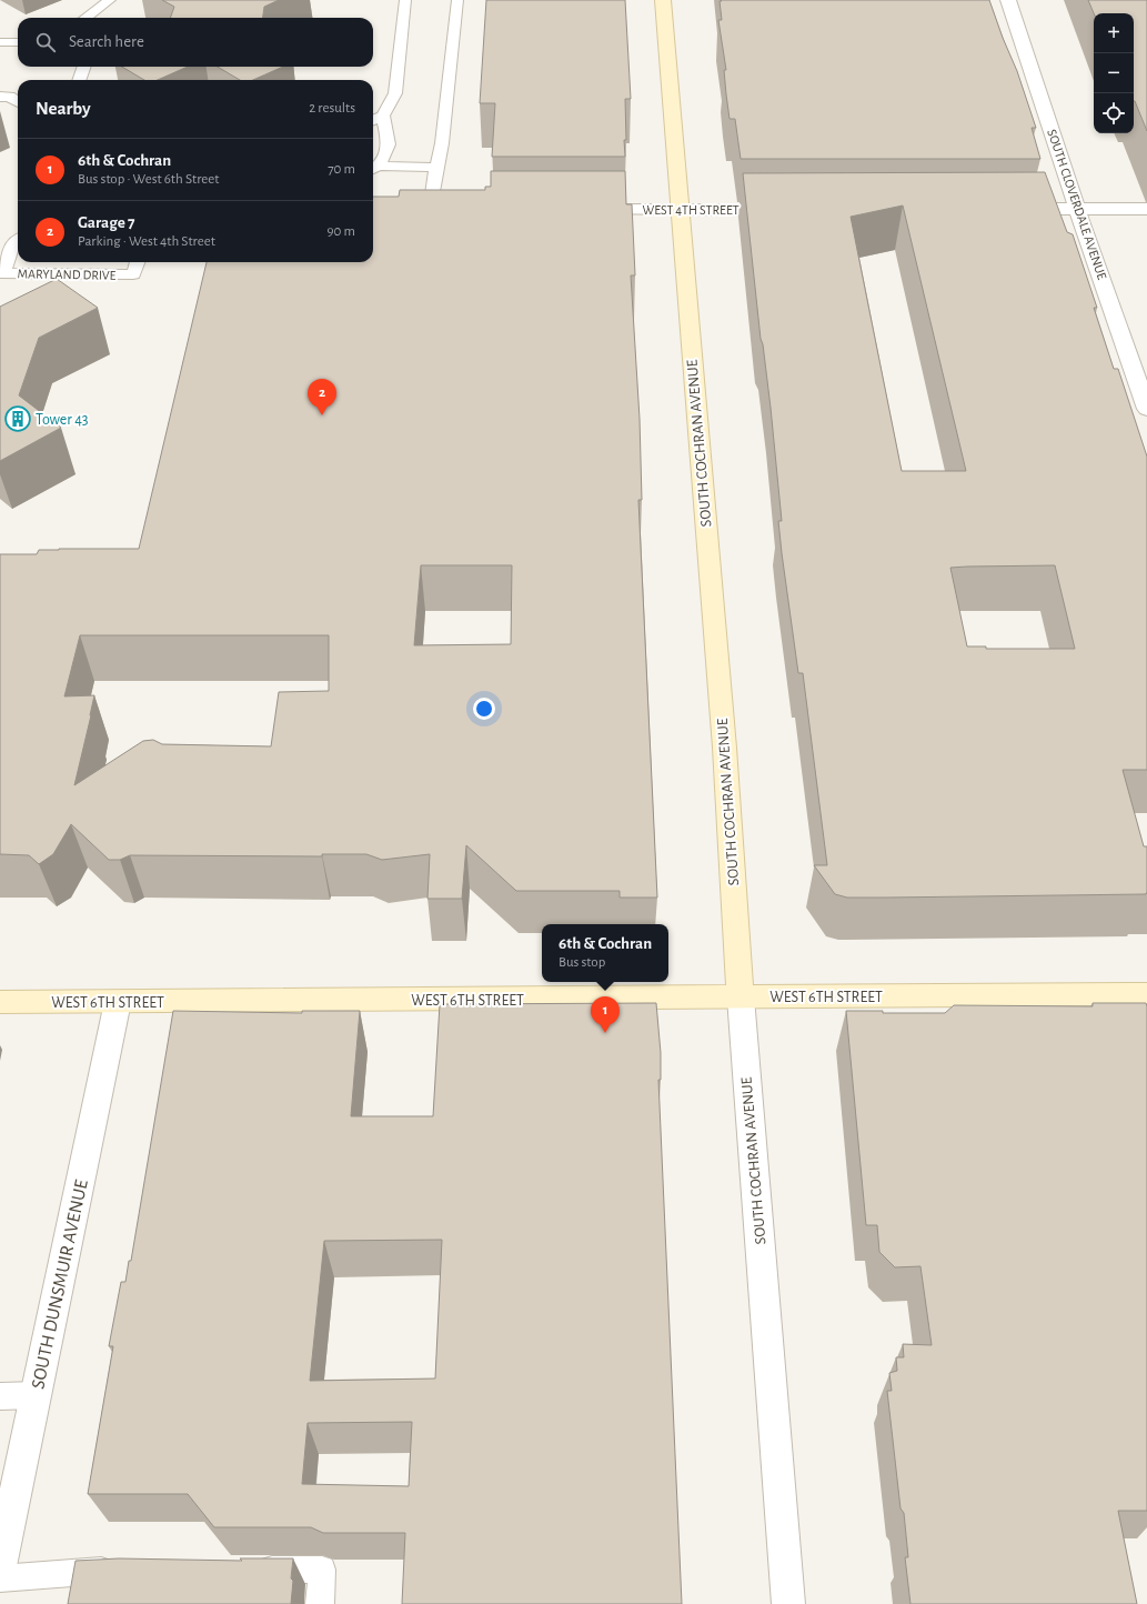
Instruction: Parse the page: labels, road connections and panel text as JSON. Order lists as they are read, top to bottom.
{
  "streets": {
    "street": [
      "SOUTH CLOVERDALE AVENUE",
      "WEST 4TH STREET",
      "SOUTH COCHRAN AVENUE",
      "WEST 6TH STREET",
      "SOUTH DUNSMUIR AVENUE"
    ],
    "lane": ["MARYLAND DRIVE"]
  },
  "crossings": [
    ["WEST 4TH STREET", "SOUTH COCHRAN AVENUE"],
    ["SOUTH COCHRAN AVENUE", "WEST 6TH STREET"],
    ["WEST 6TH STREET", "SOUTH DUNSMUIR AVENUE"]
  ],
  "places": {
    "building": ["Tower 43"]
  },
  "page": {
    "map_buttons": ["+", "−"],
    "search": "Search here",
    "heading": ["Nearby", "2 results"],
    "list": [
      {
        "mark": "1",
        "name": "6th & Cochran",
        "note": "Bus stop · West 6th Street",
        "value": "70 m"
      },
      {
        "mark": "2",
        "name": "Garage 7",
        "note": "Parking · West 4th Street",
        "value": "90 m"
      }
    ],
    "pins": ["2", "1"],
    "popup": ["6th & Cochran", "Bus stop"]
  }
}
